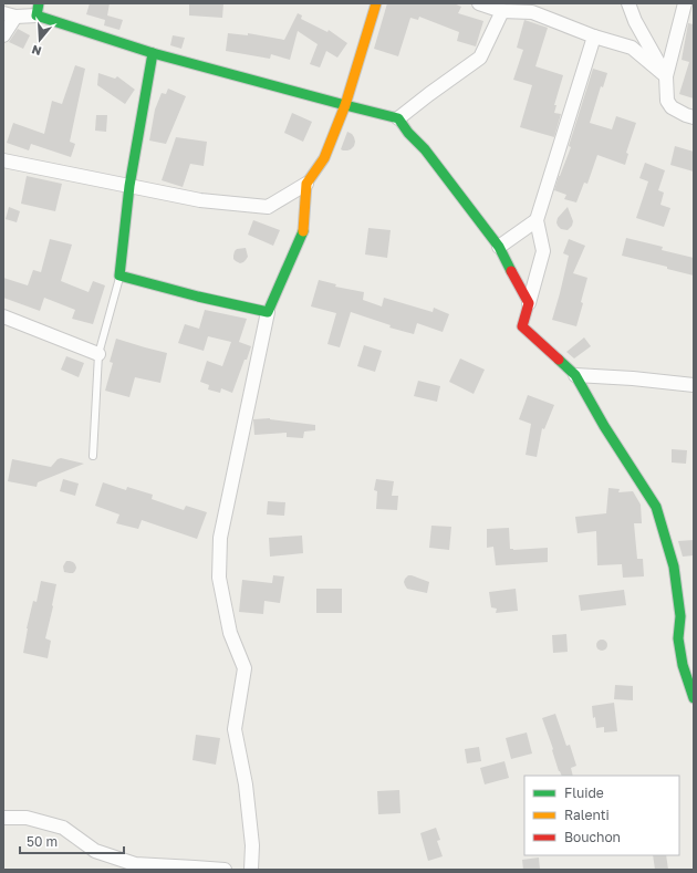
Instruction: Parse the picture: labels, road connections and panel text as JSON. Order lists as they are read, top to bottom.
{
  "legend": ["Fluide", "Ralenti", "Bouchon"],
  "scale_bar": "50 m",
  "north": "bottom"
}
